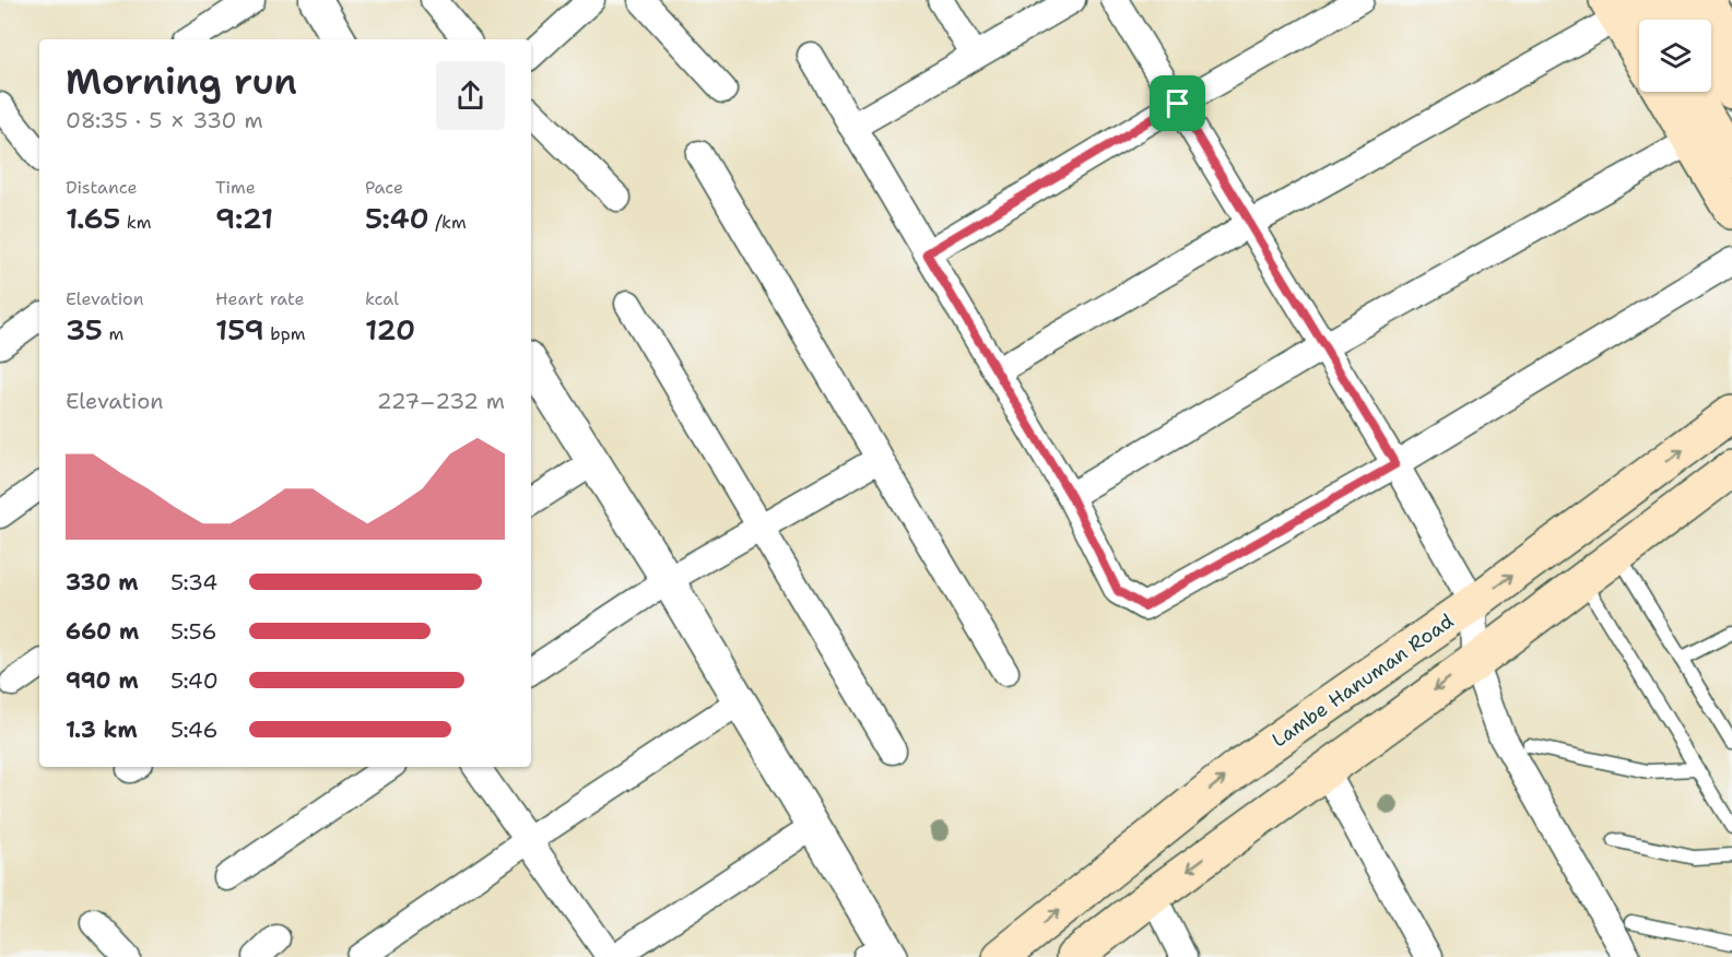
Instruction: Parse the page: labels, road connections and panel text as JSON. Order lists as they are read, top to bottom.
{
  "streets": {
    "main road": ["Lambe Hanuman Road"]
  },
  "page": {
    "heading": ["Morning run", "08:35 · 5 × 330 m"],
    "stats": [
      ["Distance", "1.65 km"],
      ["Time", "9:21"],
      ["Pace", "5:40 /km"],
      ["Elevation", "35 m"],
      ["Heart rate", "159 bpm"],
      ["kcal", "120"]
    ],
    "chart": ["Elevation", "227–232 m"],
    "list": [
      {
        "name": "330 m",
        "note": "5:34"
      },
      {
        "name": "660 m",
        "note": "5:56"
      },
      {
        "name": "990 m",
        "note": "5:40"
      },
      {
        "name": "1.3 km",
        "note": "5:46"
      }
    ]
  }
}
